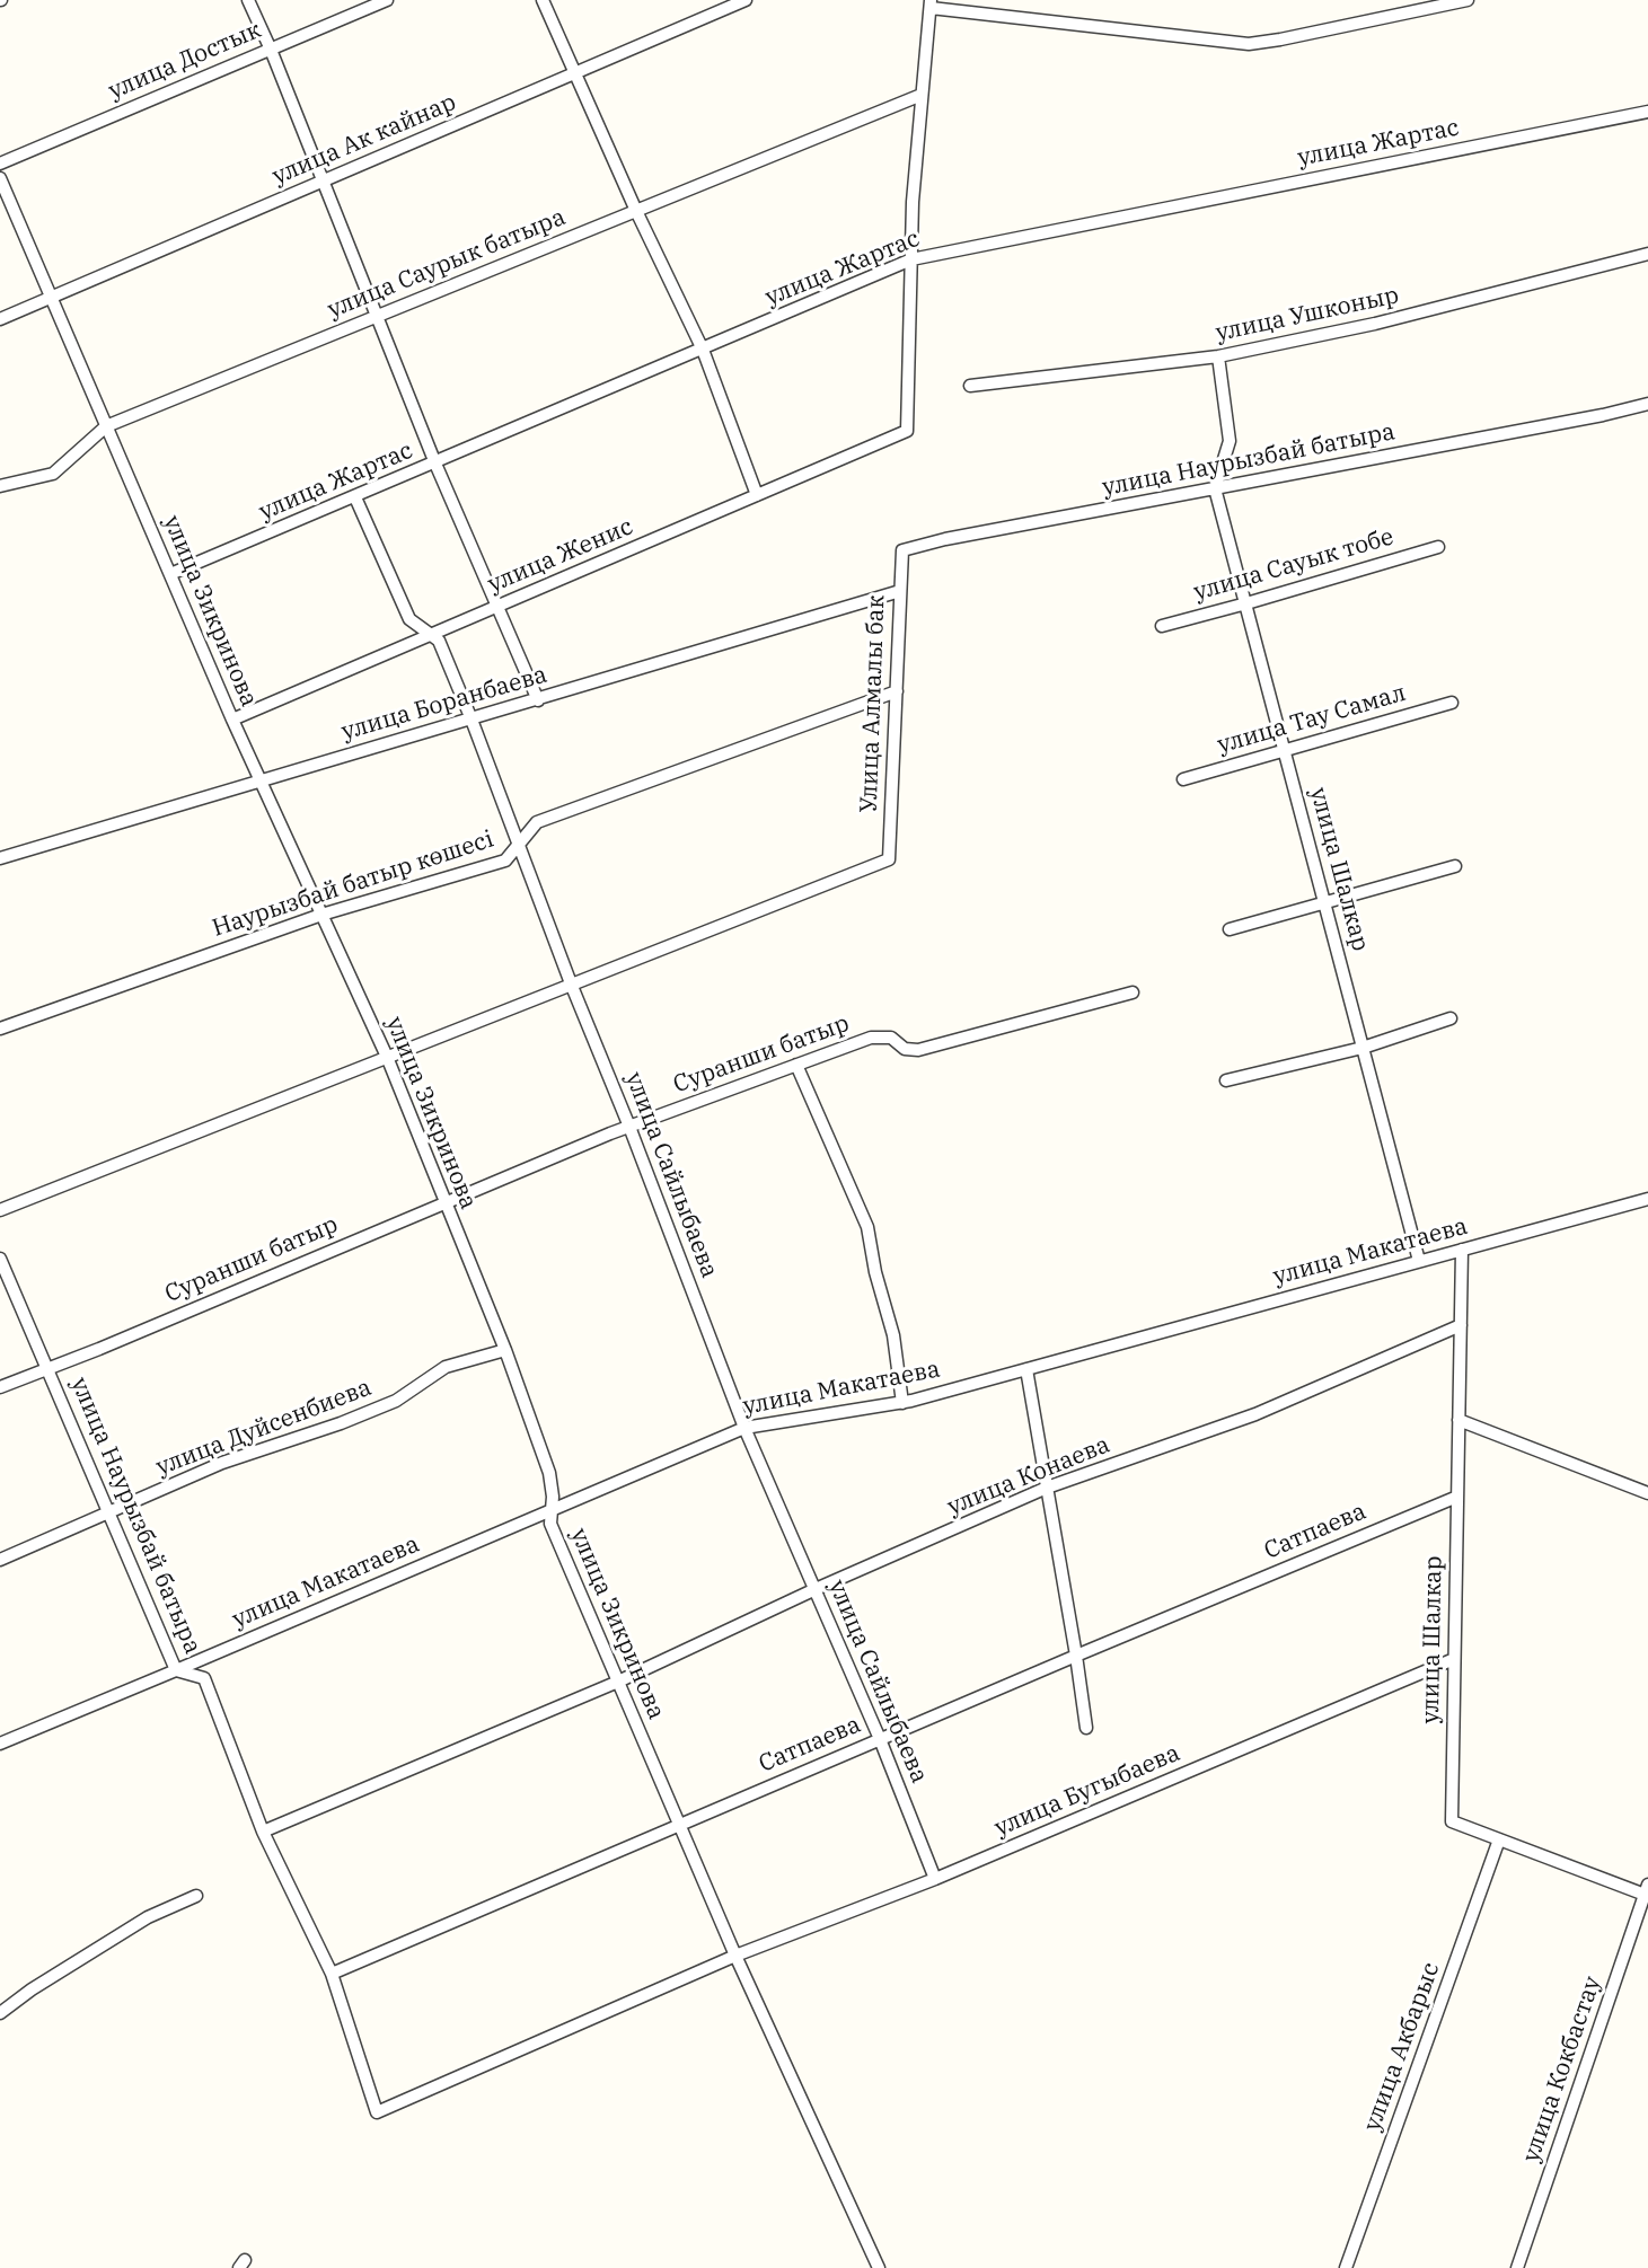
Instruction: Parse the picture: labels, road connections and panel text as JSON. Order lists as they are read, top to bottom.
{
  "streets": {
    "street": [
      "улица Достык",
      "улица Ак кайнар",
      "улица Жартас",
      "улица Саурык батыра",
      "улица Ушконыр",
      "улица Наурызбай батыра",
      "улица Женис",
      "улица Сауык тобе",
      "улица Зикринова",
      "улица Боранбаева",
      "Улица Алмалы бак",
      "улица Тау Самал",
      "улица Шалкар",
      "Наурызбай батыр көшесі",
      "Суранши батыр",
      "улица Сайлыбаева",
      "улица Макатаева",
      "улица Дуйсенбиева",
      "улица Конаева",
      "Сатпаева",
      "улица Бугыбаева",
      "улица Акбарыс",
      "улица Кокбастау"
    ]
  },
  "crossings": [
    ["улица Ак кайнар", "улица Зикринова"],
    ["улица Жартас", "улица Женис"],
    ["улица Жартас", "улица Зикринова"],
    ["улица Жартас", "улица Сайлыбаева"],
    ["улица Саурык батыра", "улица Зикринова"],
    ["улица Наурызбай батыра", "Улица Алмалы бак"],
    ["улица Наурызбай батыра", "улица Шалкар"],
    ["улица Наурызбай батыра", "Суранши батыр"],
    ["улица Наурызбай батыра", "улица Макатаева"],
    ["улица Наурызбай батыра", "улица Дуйсенбиева"],
    ["улица Наурызбай батыра", "улица Конаева"],
    ["улица Наурызбай батыра", "Сатпаева"],
    ["улица Наурызбай батыра", "улица Бугыбаева"],
    ["улица Женис", "улица Зикринова"],
    ["улица Женис", "улица Сайлыбаева"],
    ["улица Сауык тобе", "улица Шалкар"],
    ["улица Зикринова", "улица Боранбаева"],
    ["улица Зикринова", "Наурызбай батыр көшесі"],
    ["улица Зикринова", "Суранши батыр"],
    ["улица Зикринова", "улица Макатаева"],
    ["улица Зикринова", "улица Дуйсенбиева"],
    ["улица Зикринова", "улица Конаева"],
    ["улица Зикринова", "Сатпаева"],
    ["улица Зикринова", "улица Бугыбаева"],
    ["улица Боранбаева", "Улица Алмалы бак"],
    ["улица Боранбаева", "улица Сайлыбаева"],
    ["Улица Алмалы бак", "Наурызбай батыр көшесі"],
    ["Улица Алмалы бак", "улица Сайлыбаева"],
    ["улица Тау Самал", "улица Шалкар"],
    ["улица Шалкар", "улица Макатаева"],
    ["улица Шалкар", "улица Конаева"],
    ["улица Шалкар", "Сатпаева"],
    ["улица Шалкар", "улица Бугыбаева"],
    ["улица Шалкар", "улица Акбарыс"],
    ["улица Шалкар", "улица Кокбастау"],
    ["Наурызбай батыр көшесі", "улица Сайлыбаева"],
    ["Суранши батыр", "улица Сайлыбаева"],
    ["улица Сайлыбаева", "улица Макатаева"],
    ["улица Сайлыбаева", "улица Конаева"],
    ["улица Сайлыбаева", "Сатпаева"],
    ["улица Сайлыбаева", "улица Бугыбаева"]
  ]
}
